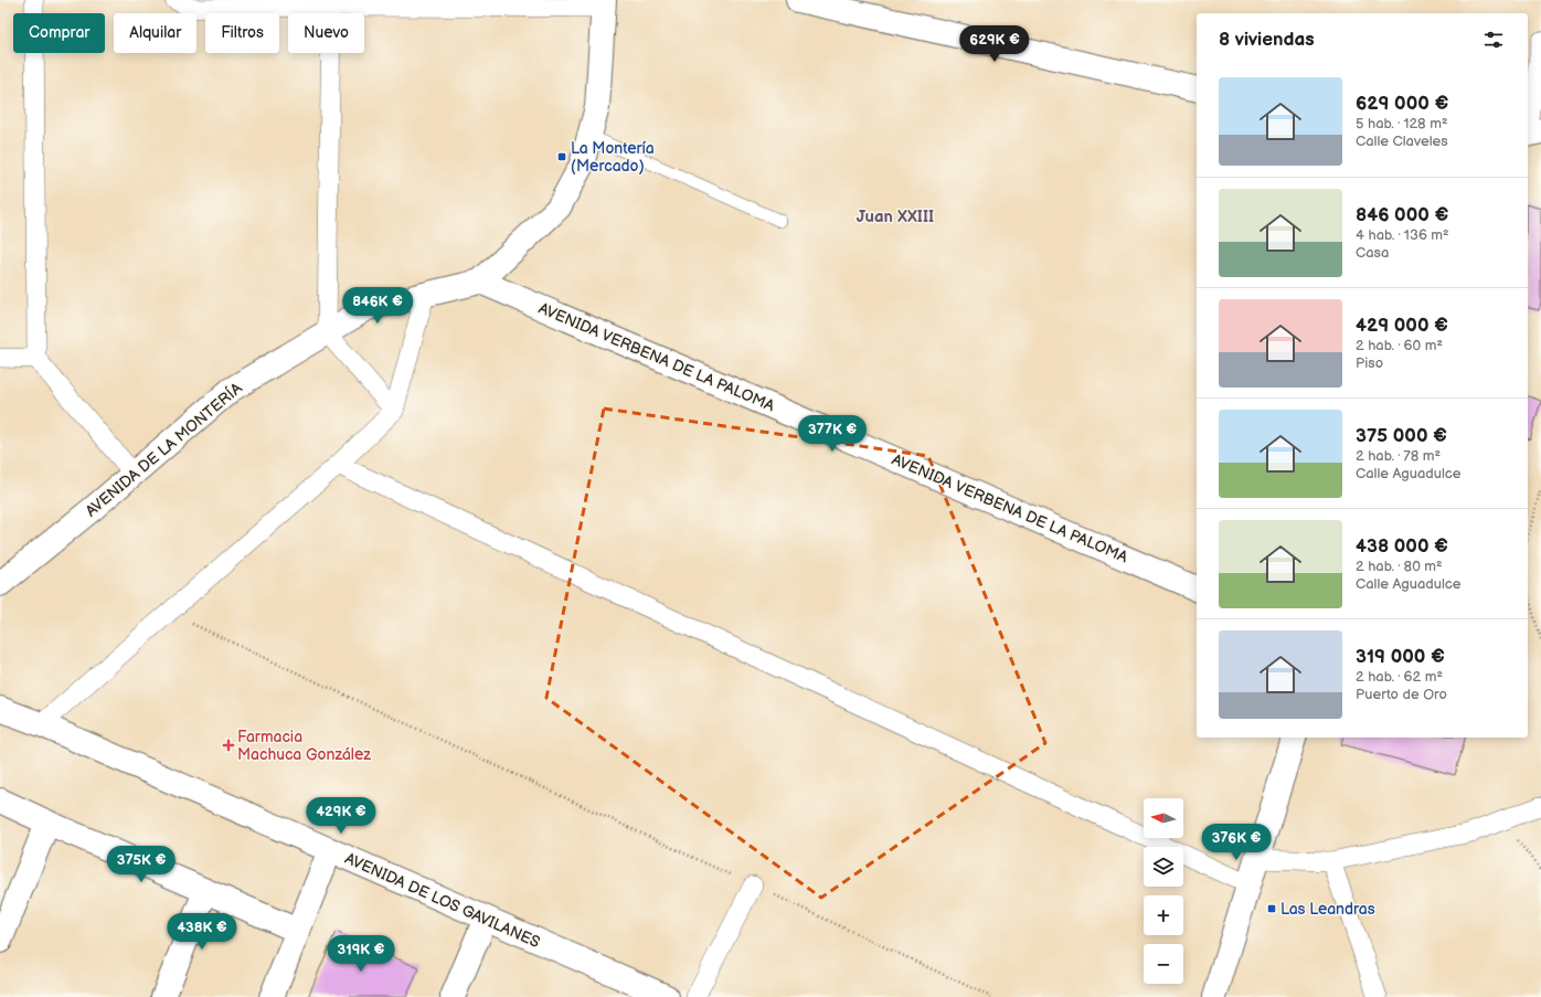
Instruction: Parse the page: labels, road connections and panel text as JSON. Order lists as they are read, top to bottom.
{
  "streets": {
    "street": ["AVENIDA VERBENA DE LA PALOMA", "AVENIDA DE LA MONTERÍA", "AVENIDA DE LOS GAVILANES"]
  },
  "crossings": [
    ["AVENIDA VERBENA DE LA PALOMA", "AVENIDA DE LA MONTERÍA"]
  ],
  "districts": ["Juan XXIII"],
  "places": {
    "transit": ["La Montería (Mercado)", "Las Leandras"],
    "health": ["Farmacia Machuca González"]
  },
  "north": "left",
  "page": {
    "chip": [
      "Comprar",
      "Alquilar",
      "Filtros",
      "Nuevo"
    ],
    "heading": "8 viviendas",
    "price": [
      "629K €",
      "846K €",
      "377K €",
      "429K €",
      "376K €",
      "375K €",
      "438K €",
      "319K €"
    ],
    "list": [
      {
        "name": "629 000 €",
        "note": "5 hab. · 128 m² · Calle Claveles"
      },
      {
        "name": "846 000 €",
        "note": "4 hab. · 136 m² · Casa"
      },
      {
        "name": "429 000 €",
        "note": "2 hab. · 60 m² · Piso"
      },
      {
        "name": "375 000 €",
        "note": "2 hab. · 78 m² · Calle Aguadulce"
      },
      {
        "name": "438 000 €",
        "note": "2 hab. · 80 m² · Calle Aguadulce"
      },
      {
        "name": "319 000 €",
        "note": "2 hab. · 62 m² · Puerto de Oro"
      }
    ],
    "map_buttons": ["+", "−"]
  }
}
